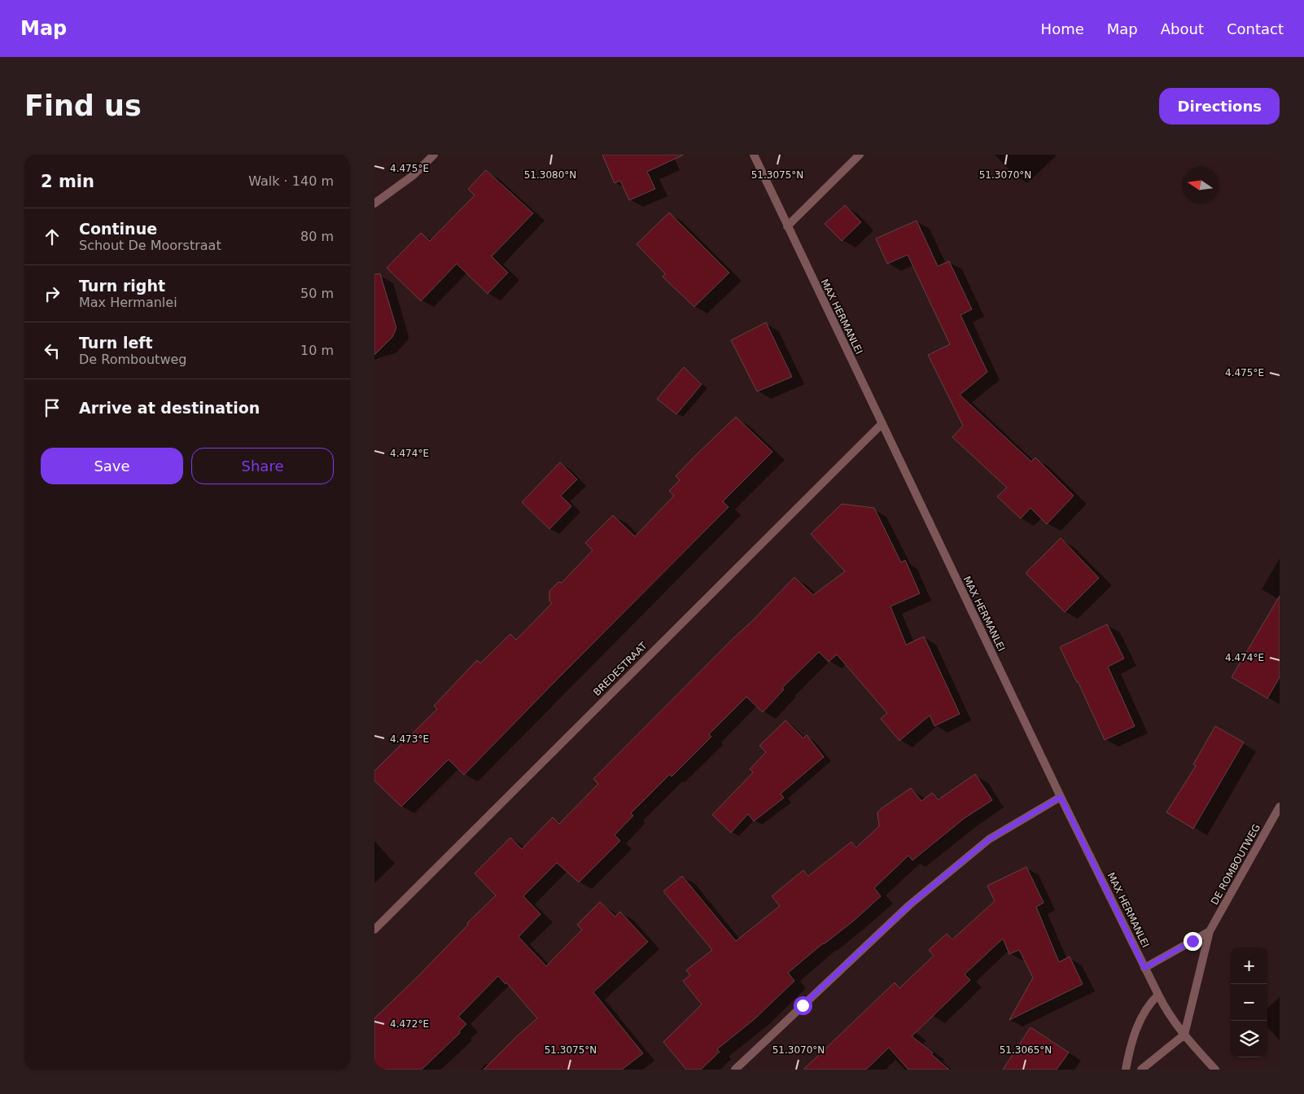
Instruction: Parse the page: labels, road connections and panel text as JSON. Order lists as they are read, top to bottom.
{
  "streets": {
    "street": ["MAX HERMANLEI", "BREDESTRAAT", "DE ROMBOUTWEG"]
  },
  "crossings": [
    ["MAX HERMANLEI", "BREDESTRAAT"],
    ["MAX HERMANLEI", "DE ROMBOUTWEG"]
  ],
  "north": "left",
  "page": {
    "header": "Map",
    "nav": [
      "Home",
      "Map",
      "About",
      "Contact"
    ],
    "buttons": [
      "Directions",
      ["Save", "Share"]
    ],
    "title": "Find us",
    "heading": ["2 min", "Walk · 140 m"],
    "list": [
      ["Continue", "Schout De Moorstraat", "80 m"],
      ["Turn right", "Max Hermanlei", "50 m"],
      ["Turn left", "De Romboutweg", "10 m"],
      "Arrive at destination"
    ],
    "map_buttons": ["+", "−"]
  },
  "coordinates": [
    "4.475°E",
    "51.3075°N",
    "51.3070°N",
    "51.3080°N",
    "4.474°E",
    "4.473°E",
    "4.472°E",
    "51.3065°N"
  ]
}
